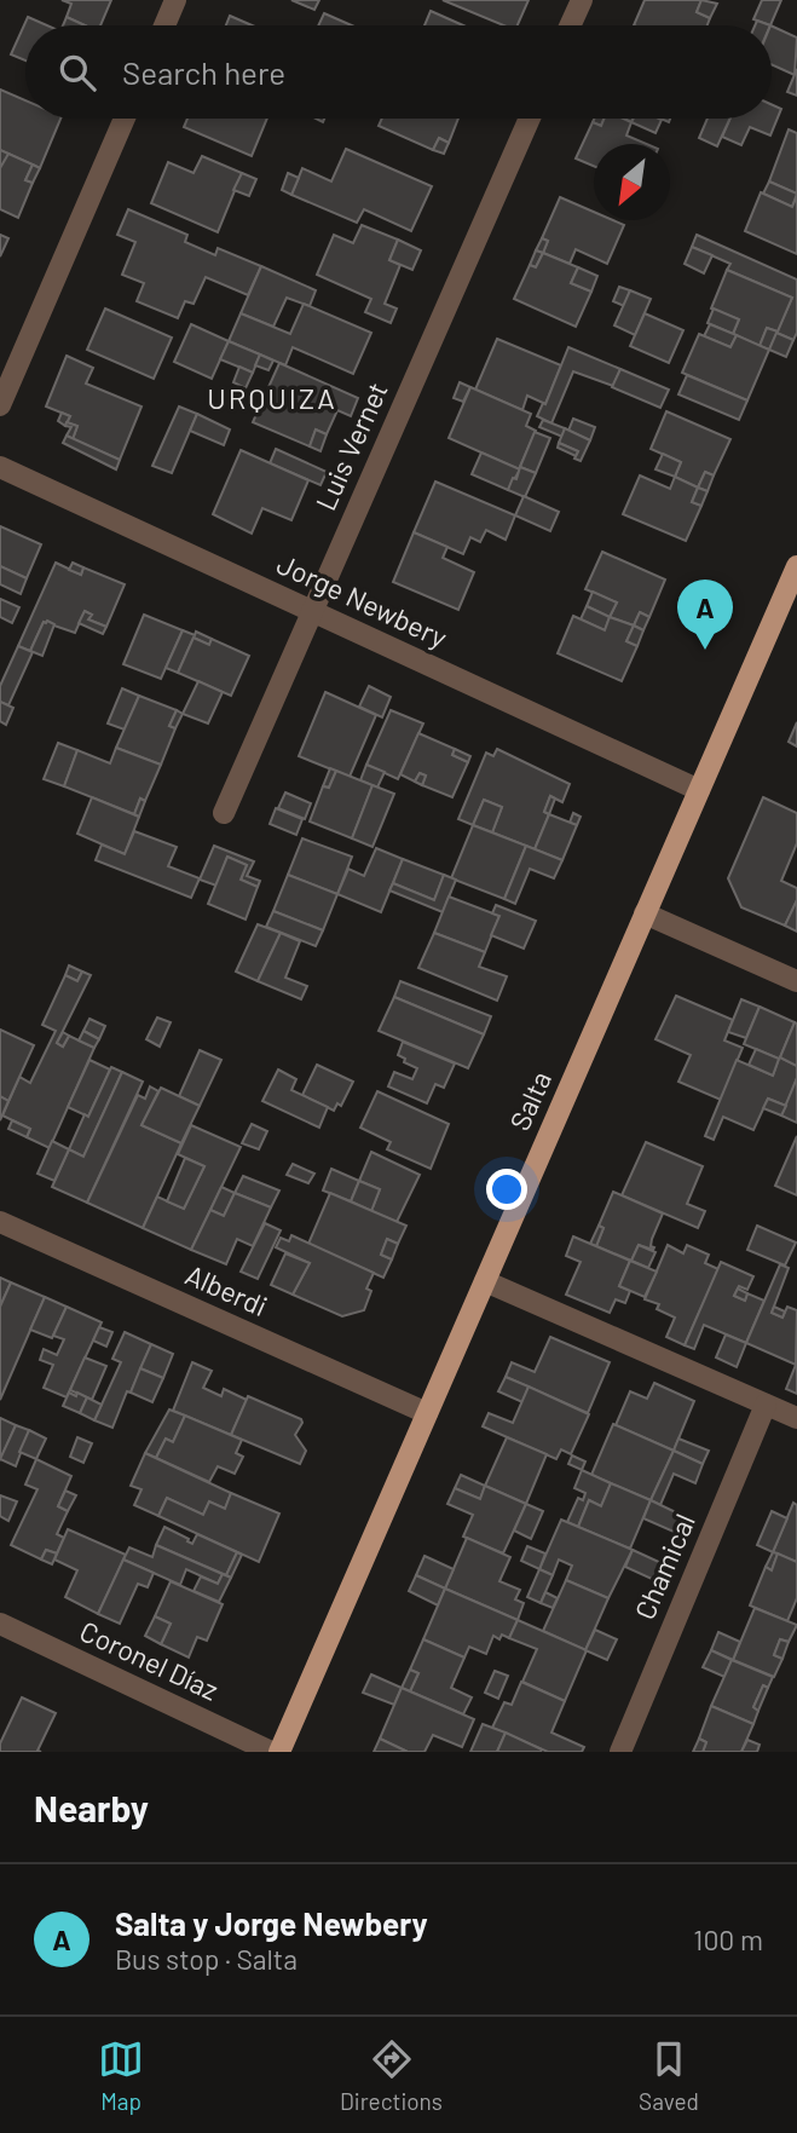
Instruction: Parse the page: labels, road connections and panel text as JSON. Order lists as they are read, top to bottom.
{
  "streets": {
    "main road": ["Salta"],
    "street": [
      "Luis Vernet",
      "Jorge Newbery",
      "Alberdi",
      "Chamical",
      "Coronel Díaz"
    ]
  },
  "crossings": [
    ["Luis Vernet", "Jorge Newbery"],
    ["Jorge Newbery", "Salta"],
    ["Salta", "Alberdi"]
  ],
  "districts": ["URQUIZA"],
  "north": "bottom left",
  "page": {
    "search": "Search here",
    "pins": "A",
    "heading": "Nearby",
    "list": [
      {
        "mark": "A",
        "name": "Salta y Jorge Newbery",
        "note": "Bus stop · Salta",
        "value": "100 m"
      }
    ],
    "nav": ["Map", "Directions", "Saved"]
  }
}
